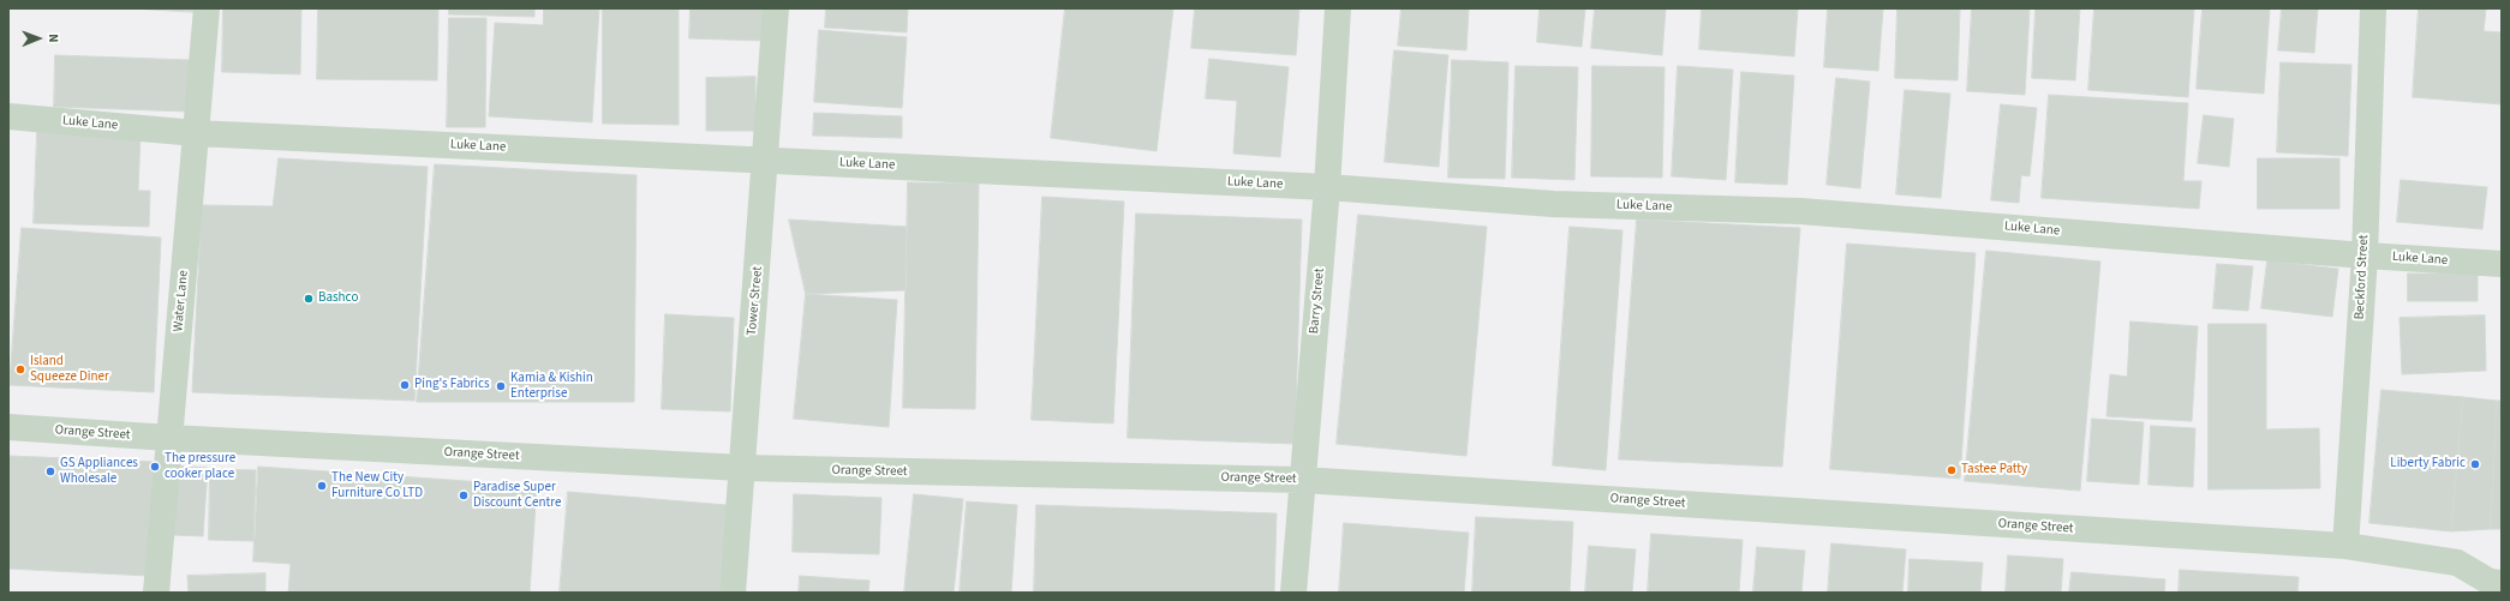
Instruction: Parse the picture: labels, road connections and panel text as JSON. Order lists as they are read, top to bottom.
{
  "streets": {
    "street": [
      "Luke Lane",
      "Beckford Street",
      "Water Lane",
      "Tower Street",
      "Barry Street",
      "Orange Street"
    ]
  },
  "crossings": [
    ["Luke Lane", "Beckford Street"],
    ["Luke Lane", "Water Lane"],
    ["Luke Lane", "Tower Street"],
    ["Luke Lane", "Barry Street"],
    ["Beckford Street", "Orange Street"],
    ["Water Lane", "Orange Street"],
    ["Tower Street", "Orange Street"],
    ["Barry Street", "Orange Street"]
  ],
  "places": [
    "Bashco",
    "Island Squeeze Diner",
    "Ping's Fabrics",
    "Kamia & Kishin Enterprise",
    "Liberty Fabric",
    "The pressure cooker place",
    "Tastee Patty",
    "GS Appliances Wholesale",
    "The New City Furniture Co LTD",
    "Paradise Super Discount Centre"
  ],
  "north": "right"
}
